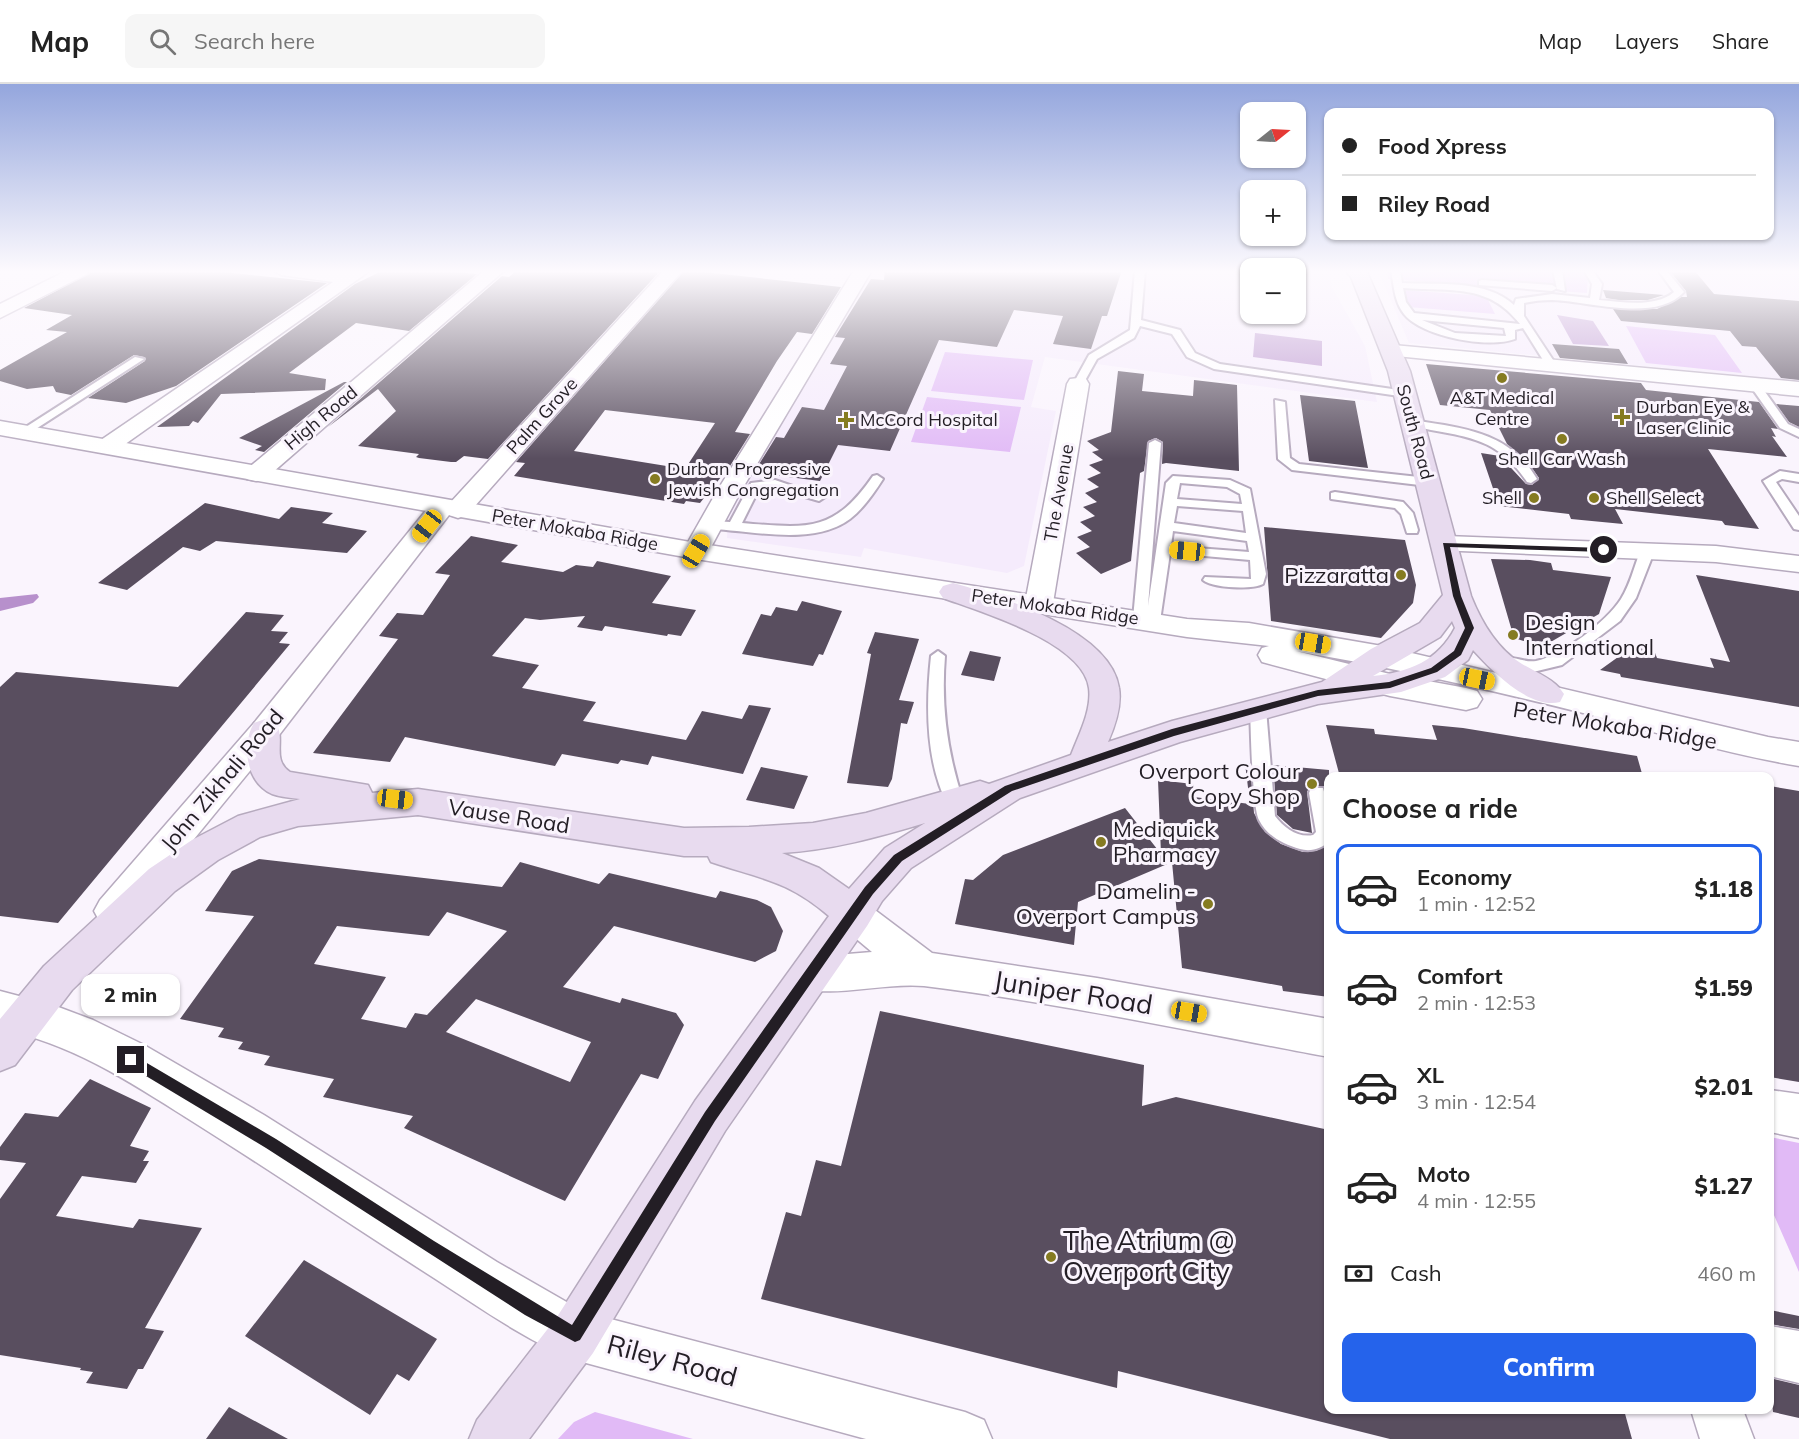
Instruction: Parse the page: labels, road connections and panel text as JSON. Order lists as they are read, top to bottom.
{
  "streets": {
    "main road": ["South Road", "John Zikhali Road", "Vause Road"],
    "street": [
      "Palm Grove",
      "High Road",
      "The Avenue",
      "Peter Mokaba Ridge",
      "Juniper Road",
      "Riley Road"
    ]
  },
  "crossings": [
    ["Palm Grove", "Peter Mokaba Ridge"],
    ["Palm Grove", "John Zikhali Road"],
    ["High Road", "Peter Mokaba Ridge"],
    ["The Avenue", "Peter Mokaba Ridge"],
    ["Peter Mokaba Ridge", "John Zikhali Road"],
    ["John Zikhali Road", "Vause Road"],
    ["John Zikhali Road", "Riley Road"]
  ],
  "places": {
    "other": [
      "A&T Medical Centre",
      "Shell Car Wash",
      "Durban Progressive Jewish Congregation",
      "Shell",
      "Shell Select",
      "Pizzaratta",
      "Design International",
      "Overport Colour Copy Shop",
      "Mediquick Pharmacy",
      "Damelin - Overport Campus",
      "The Atrium @ Overport City"
    ],
    "health": ["Durban Eye & Laser Clinic", "McCord Hospital"]
  },
  "north": "right",
  "page": {
    "header": "Map",
    "search": "Search here",
    "nav": ["Map", "Layers", "Share"],
    "map_buttons": ["+", "−"],
    "banner": ["Food Xpress", "Riley Road"],
    "heading": "Choose a ride",
    "list": [
      {
        "name": "Economy",
        "note": "1 min · 12:52",
        "value": "$1.18"
      },
      {
        "name": "Comfort",
        "note": "2 min · 12:53",
        "value": "$1.59"
      },
      {
        "name": "XL",
        "note": "3 min · 12:54",
        "value": "$2.01"
      },
      {
        "name": "Moto",
        "note": "4 min · 12:55",
        "value": "$1.27"
      }
    ],
    "bubble": "2 min",
    "pay": ["Cash", "460 m"],
    "buttons": "Confirm"
  }
}
